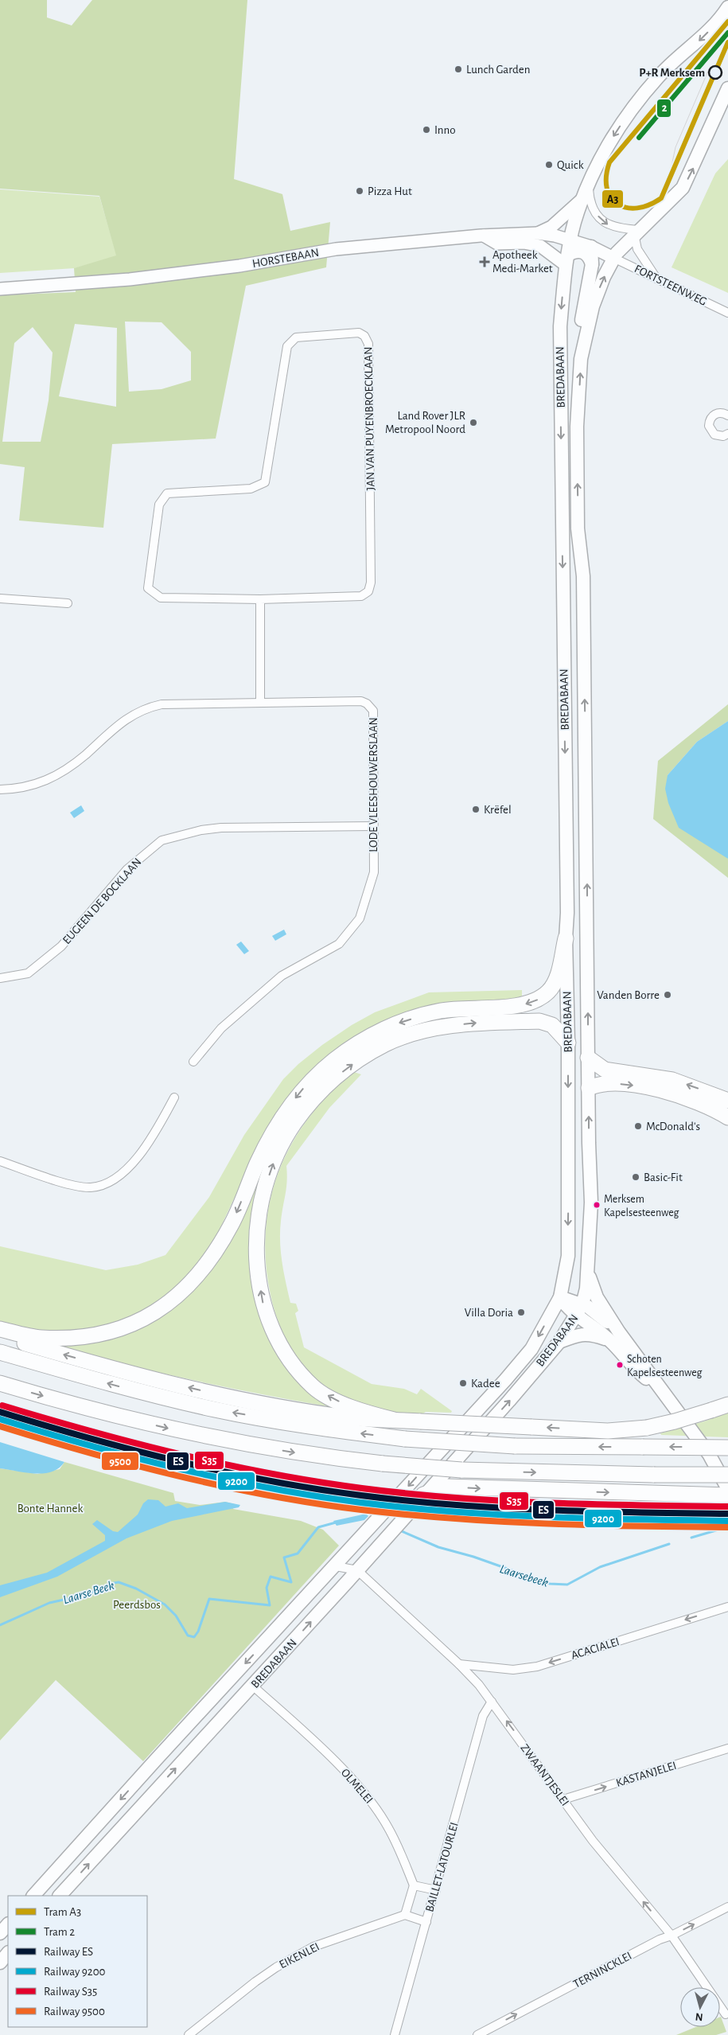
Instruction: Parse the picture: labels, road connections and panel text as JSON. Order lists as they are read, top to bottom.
{
  "streets": {
    "main road": ["BREDABAAN"],
    "street": [
      "HORSTEBAAN",
      "FORTSTEENWEG",
      "JAN VAN PUYENBROECKLAAN",
      "LODE VLEESHOUWERSLAAN",
      "EUGEEN DE BOCKLAAN",
      "ACACIALEI",
      "KASTANJELEI",
      "ZWAANTJESLEI",
      "OLMELEI",
      "BAILLET-LATOURLEI",
      "EIKENLEI",
      "TERNINCKLEI"
    ]
  },
  "crossings": [
    ["HORSTEBAAN", "FORTSTEENWEG"],
    ["HORSTEBAAN", "BREDABAAN"],
    ["FORTSTEENWEG", "BREDABAAN"],
    ["BREDABAAN", "ZWAANTJESLEI"],
    ["LODE VLEESHOUWERSLAAN", "EUGEEN DE BOCKLAAN"],
    ["ACACIALEI", "ZWAANTJESLEI"],
    ["KASTANJELEI", "ZWAANTJESLEI"],
    ["ZWAANTJESLEI", "BAILLET-LATOURLEI"],
    ["ZWAANTJESLEI", "TERNINCKLEI"]
  ],
  "one_way": [
    "ACACIALEI",
    "KASTANJELEI",
    "ZWAANTJESLEI",
    "TERNINCKLEI"
  ],
  "water": ["Laarsebeek", "Laarse Beek"],
  "parks": ["Bonte Hannek", "Peerdsbos"],
  "places": {
    "other": [
      "Lunch Garden",
      "P+R Merksem",
      "Inno",
      "Quick",
      "Pizza Hut",
      "Land Rover JLR Metropool Noord",
      "Krëfel",
      "Vanden Borre",
      "McDonald's",
      "Basic-Fit",
      "Merksem Kapelsesteenweg",
      "Villa Doria",
      "Schoten Kapelsesteenweg",
      "Kadee"
    ],
    "health": ["Apotheek Medi-Market"]
  },
  "lines": [
    "tram line A3",
    "tram line 2",
    "rail line S35",
    "rail line ES",
    "rail line 9200",
    "rail line 9500"
  ],
  "legend": [
    "Tram A3",
    "Tram 2",
    "Railway ES",
    "Railway 9200",
    "Railway S35",
    "Railway 9500"
  ],
  "north": "bottom"
}
